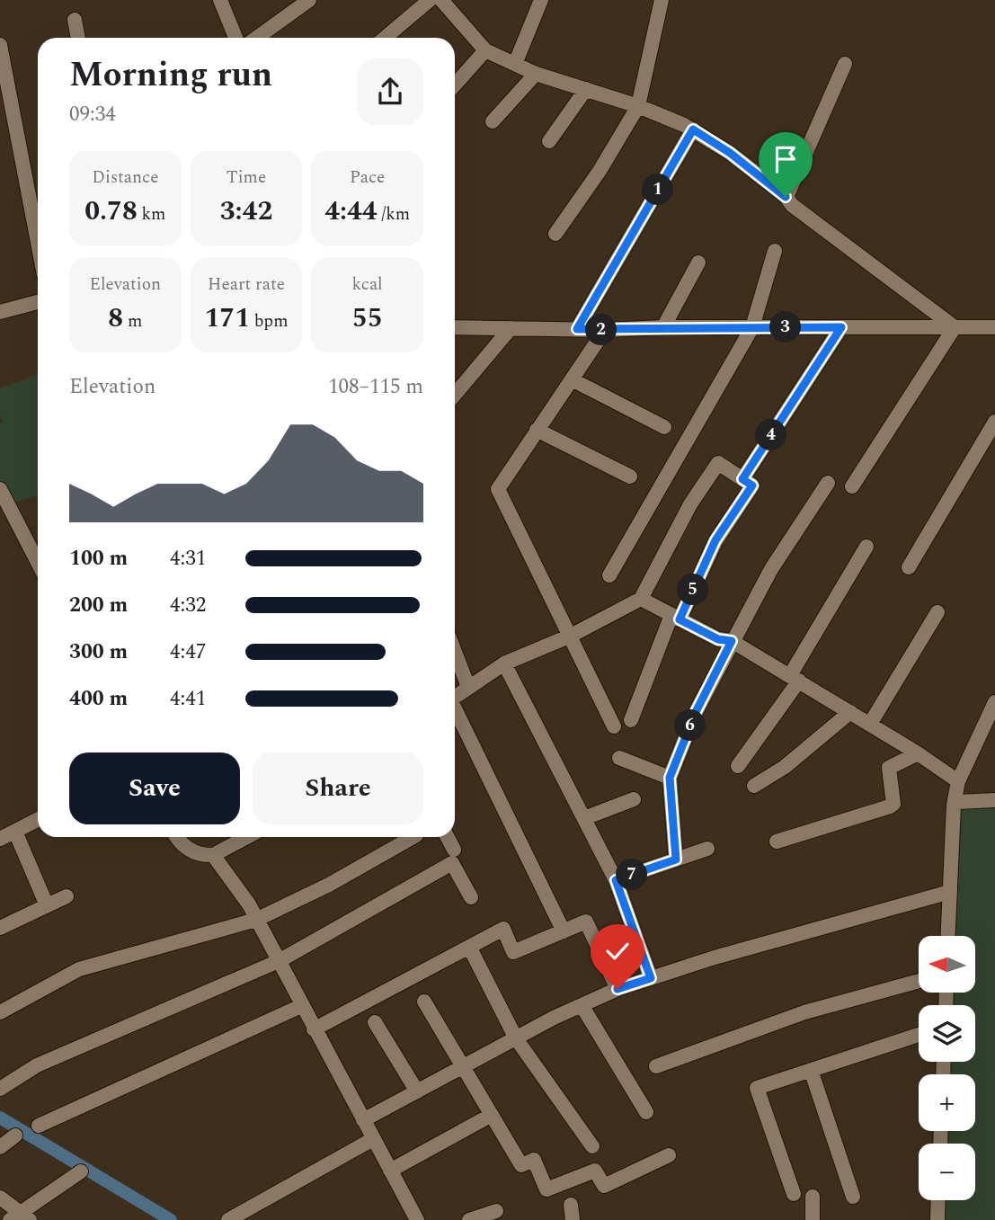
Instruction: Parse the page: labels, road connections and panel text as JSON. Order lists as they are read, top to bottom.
{
  "north": "left",
  "page": {
    "heading": ["Morning run", "09:34"],
    "stats": [
      ["Distance", "0.78 km"],
      ["Time", "3:42"],
      ["Pace", "4:44 /km"],
      ["Elevation", "8 m"],
      ["Heart rate", "171 bpm"],
      ["kcal", "55"]
    ],
    "pins": [
      "1",
      "3",
      "2",
      "4",
      "5",
      "6",
      "7"
    ],
    "chart": ["Elevation", "108–115 m"],
    "list": [
      {
        "name": "100 m",
        "note": "4:31"
      },
      {
        "name": "200 m",
        "note": "4:32"
      },
      {
        "name": "300 m",
        "note": "4:47"
      },
      {
        "name": "400 m",
        "note": "4:41"
      }
    ],
    "buttons": ["Save", "Share"],
    "map_buttons": ["+", "−"]
  }
}
